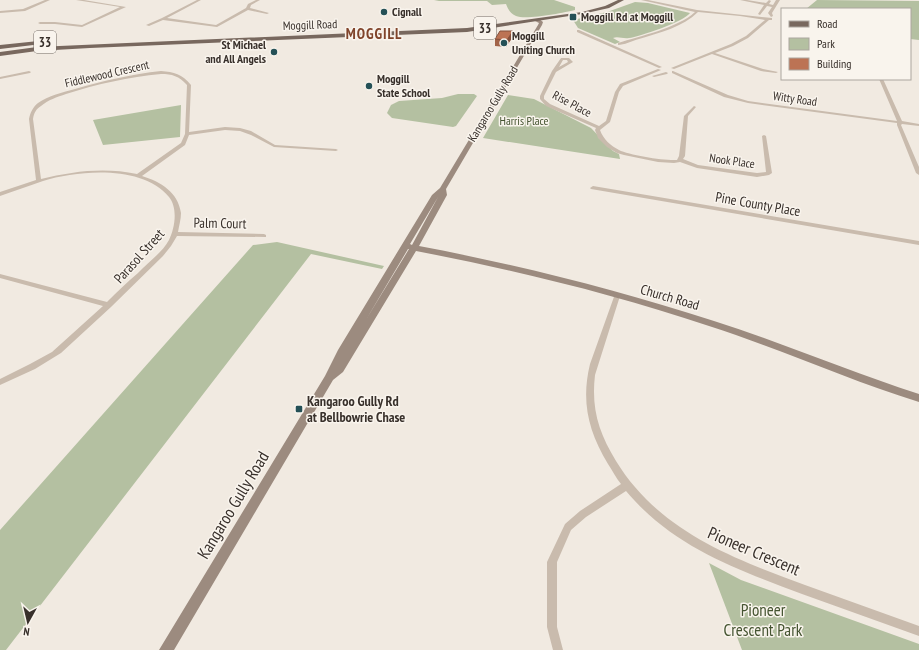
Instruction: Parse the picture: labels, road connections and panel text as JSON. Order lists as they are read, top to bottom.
{
  "streets": {
    "main road": [
      "Moggill Road",
      "33",
      "Kangaroo Gully Road",
      "Church Road"
    ],
    "street": [
      "Fiddlewood Crescent",
      "Witty Road",
      "Rise Place",
      "Nook Place",
      "Pine County Place",
      "Palm Court",
      "Parasol Street",
      "Pioneer Crescent"
    ]
  },
  "crossings": [
    ["Moggill Road", "Kangaroo Gully Road"],
    ["Fiddlewood Crescent", "Parasol Street"],
    ["Kangaroo Gully Road", "Church Road"],
    ["Palm Court", "Parasol Street"],
    ["Church Road", "Pioneer Crescent"]
  ],
  "districts": ["MOGGILL"],
  "parks": ["Harris Place", "Pioneer Crescent Park"],
  "places": {
    "other": [
      "Cignall",
      "Moggill Uniting Church",
      "St Michael and All Angels",
      "Moggill State School"
    ],
    "transit": ["Moggill Rd at Moggill", "Kangaroo Gully Rd at Bellbowrie Chase"]
  },
  "legend": ["Road", "Park", "Building"],
  "north": "bottom"
}
